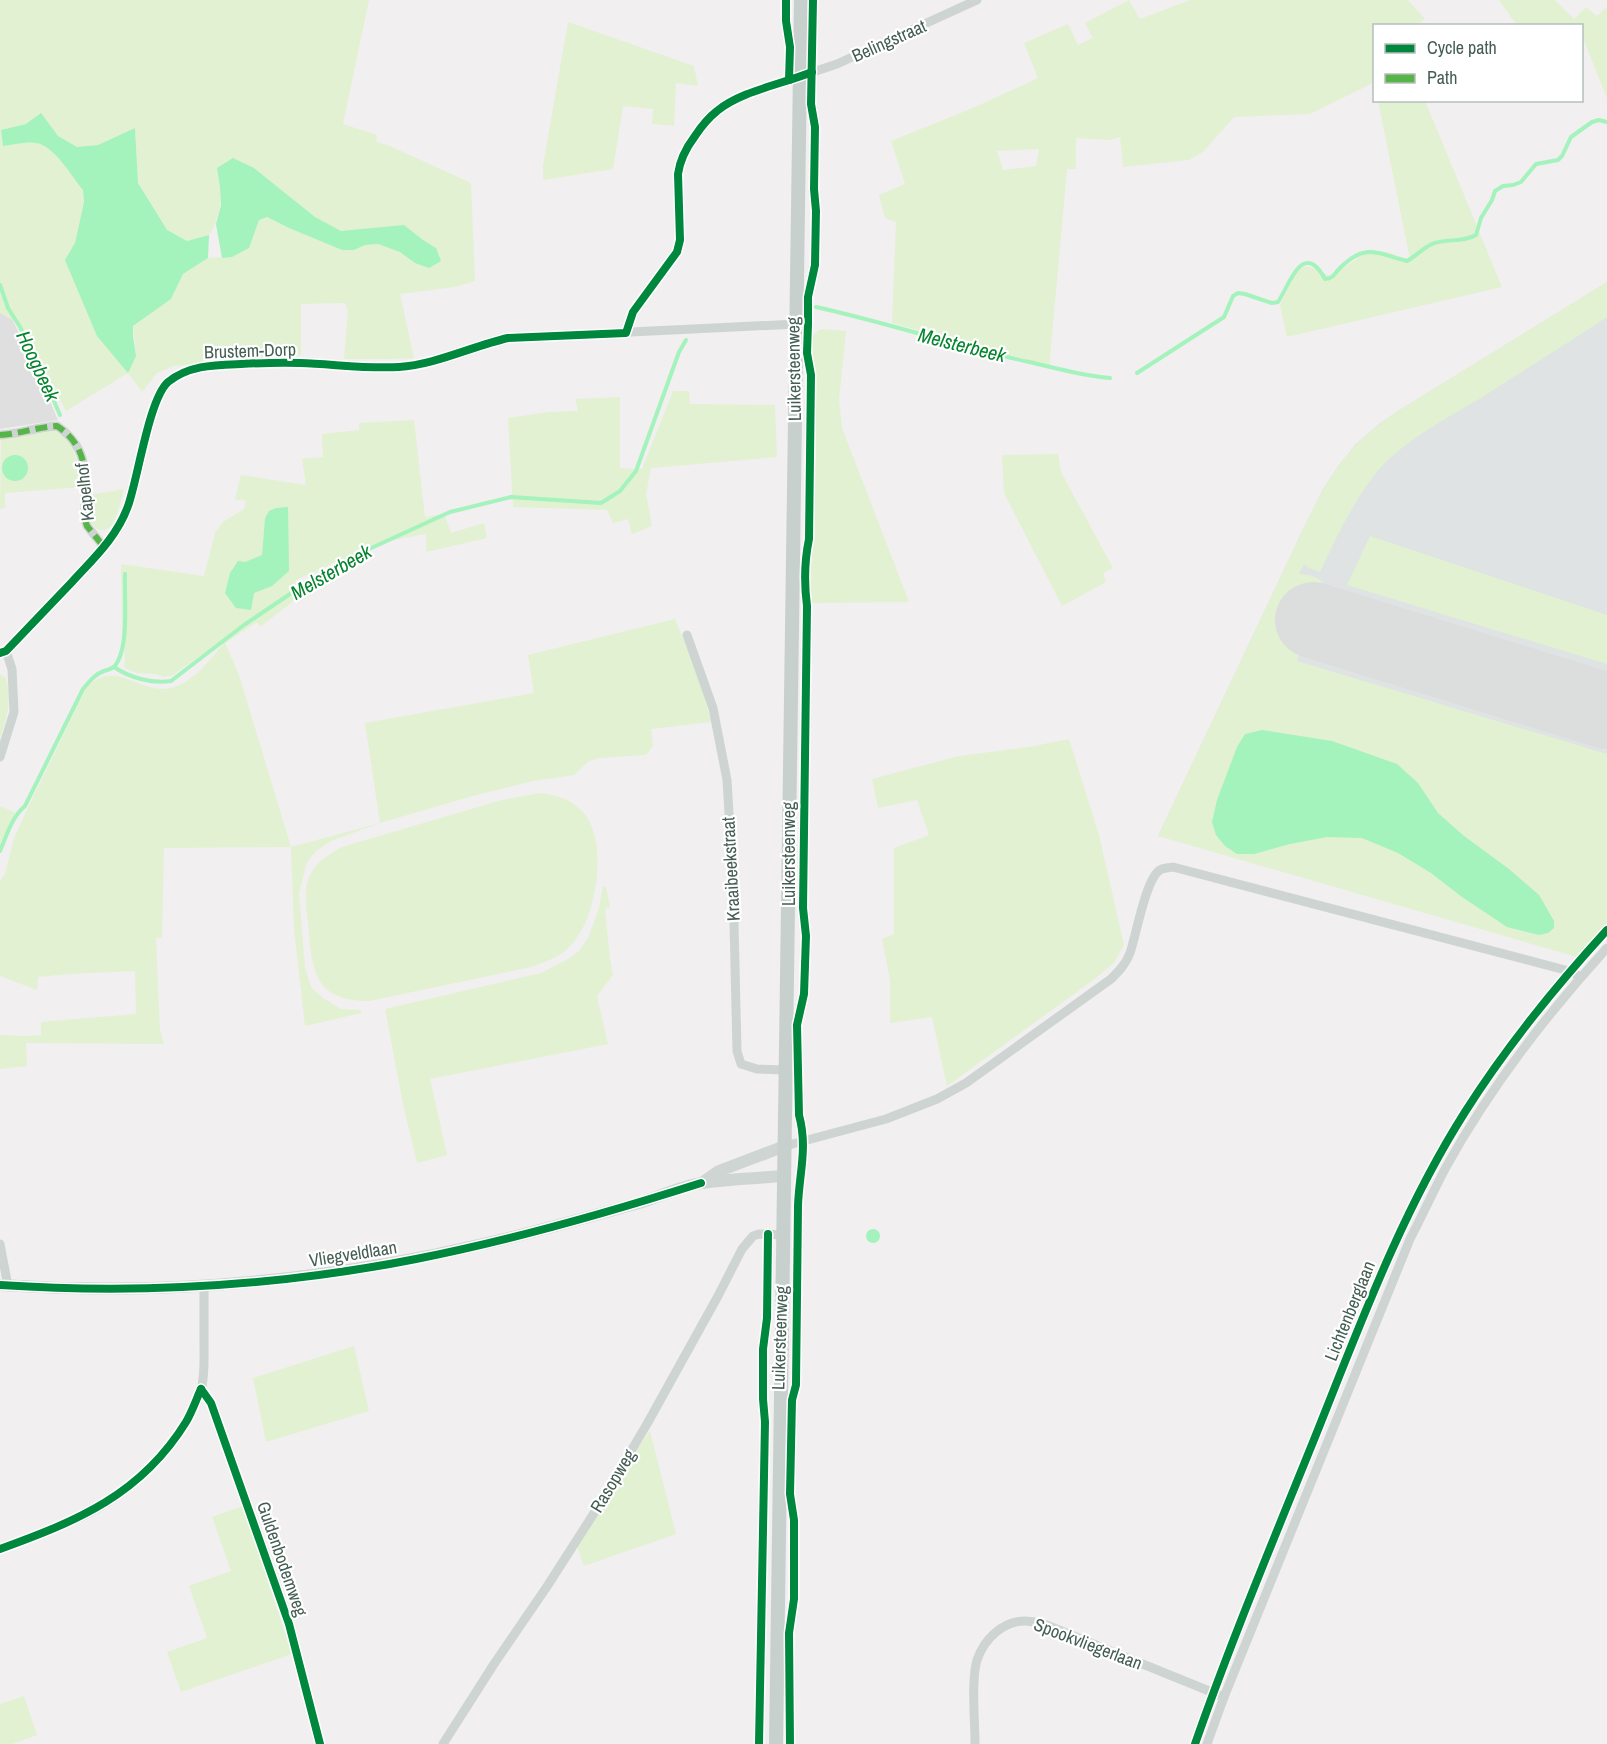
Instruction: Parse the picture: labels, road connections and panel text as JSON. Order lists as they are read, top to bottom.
{
  "streets": {
    "main road": ["Luikersteenweg", "Vliegveldlaan"],
    "street": [
      "Belingstraat",
      "Brustem-Dorp",
      "Kapelhof",
      "Kraaibeekstraat",
      "Lichtenberglaan",
      "Rasopweg",
      "Guldenbodemweg",
      "Spookvliegerlaan"
    ]
  },
  "crossings": [
    ["Belingstraat", "Brustem-Dorp"],
    ["Belingstraat", "Luikersteenweg"],
    ["Brustem-Dorp", "Luikersteenweg"],
    ["Brustem-Dorp", "Kapelhof"],
    ["Luikersteenweg", "Kraaibeekstraat"],
    ["Luikersteenweg", "Vliegveldlaan"],
    ["Luikersteenweg", "Rasopweg"],
    ["Lichtenberglaan", "Spookvliegerlaan"]
  ],
  "water": ["Melsterbeek", "Hoogbeek"],
  "legend": ["Cycle path", "Path"]
}
